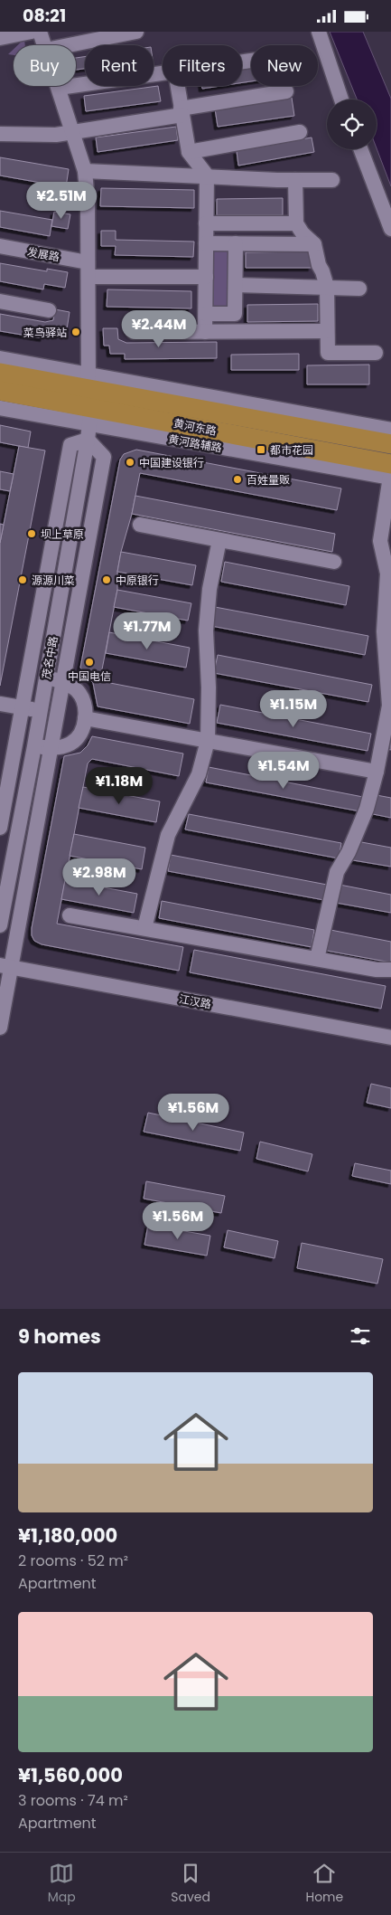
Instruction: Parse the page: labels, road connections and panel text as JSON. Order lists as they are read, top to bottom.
{
  "streets": {
    "main road": ["黄河东路"],
    "street": ["发展路", "茂名中路", "江汉路"]
  },
  "crossings": [
    ["发展路", "茂名中路"],
    ["黄河东路", "茂名中路"]
  ],
  "places": {
    "other": [
      "菜鸟驿站",
      "中国建设银行",
      "百姓量贩",
      "坝上草原",
      "源源川菜",
      "中原银行",
      "中国电信"
    ],
    "transit": ["都市花园"]
  },
  "page": {
    "status": "08:21",
    "chip": [
      "Buy",
      "Rent",
      "Filters",
      "New"
    ],
    "price": [
      "¥2.51M",
      "¥2.44M",
      "¥1.77M",
      "¥1.15M",
      "¥1.54M",
      "¥1.18M",
      "¥2.98M",
      "¥1.56M",
      "¥1.56M"
    ],
    "heading": "9 homes",
    "list": [
      {
        "name": "¥1,180,000",
        "note": "2 rooms · 52 m² · Apartment"
      },
      {
        "name": "¥1,560,000",
        "note": "3 rooms · 74 m² · Apartment"
      }
    ],
    "tabs": ["Map", "Saved", "Home"]
  }
}
